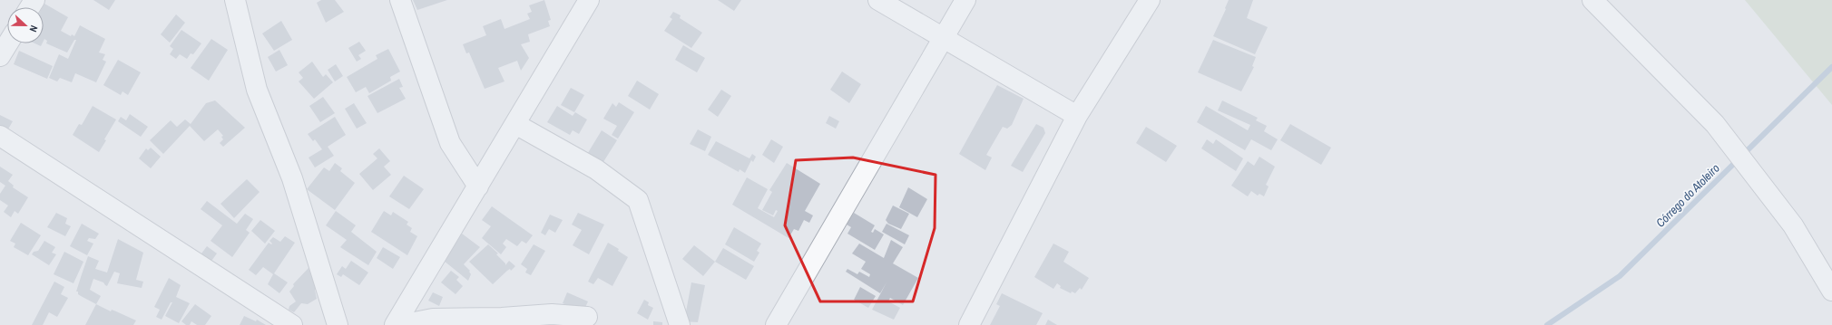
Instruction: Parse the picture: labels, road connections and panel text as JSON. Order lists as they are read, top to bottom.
{
  "water": ["Córrego do Atoleiro"],
  "north": "right"
}
